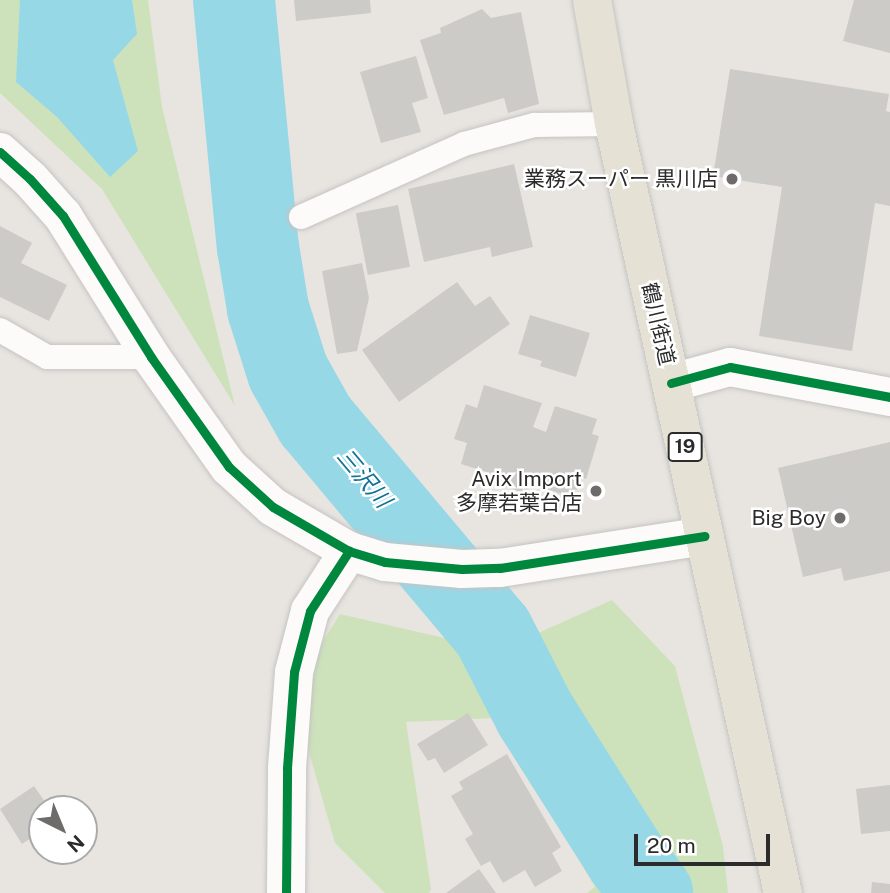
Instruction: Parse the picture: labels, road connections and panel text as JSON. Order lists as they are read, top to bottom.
{
  "streets": {
    "main road": ["鶴川街道", "19"]
  },
  "water": ["三沢川"],
  "places": ["業務スーパー 黒川店", "Avix Import 多摩若葉台店", "Big Boy"],
  "scale_bar": "20 m",
  "north": "bottom right"
}
